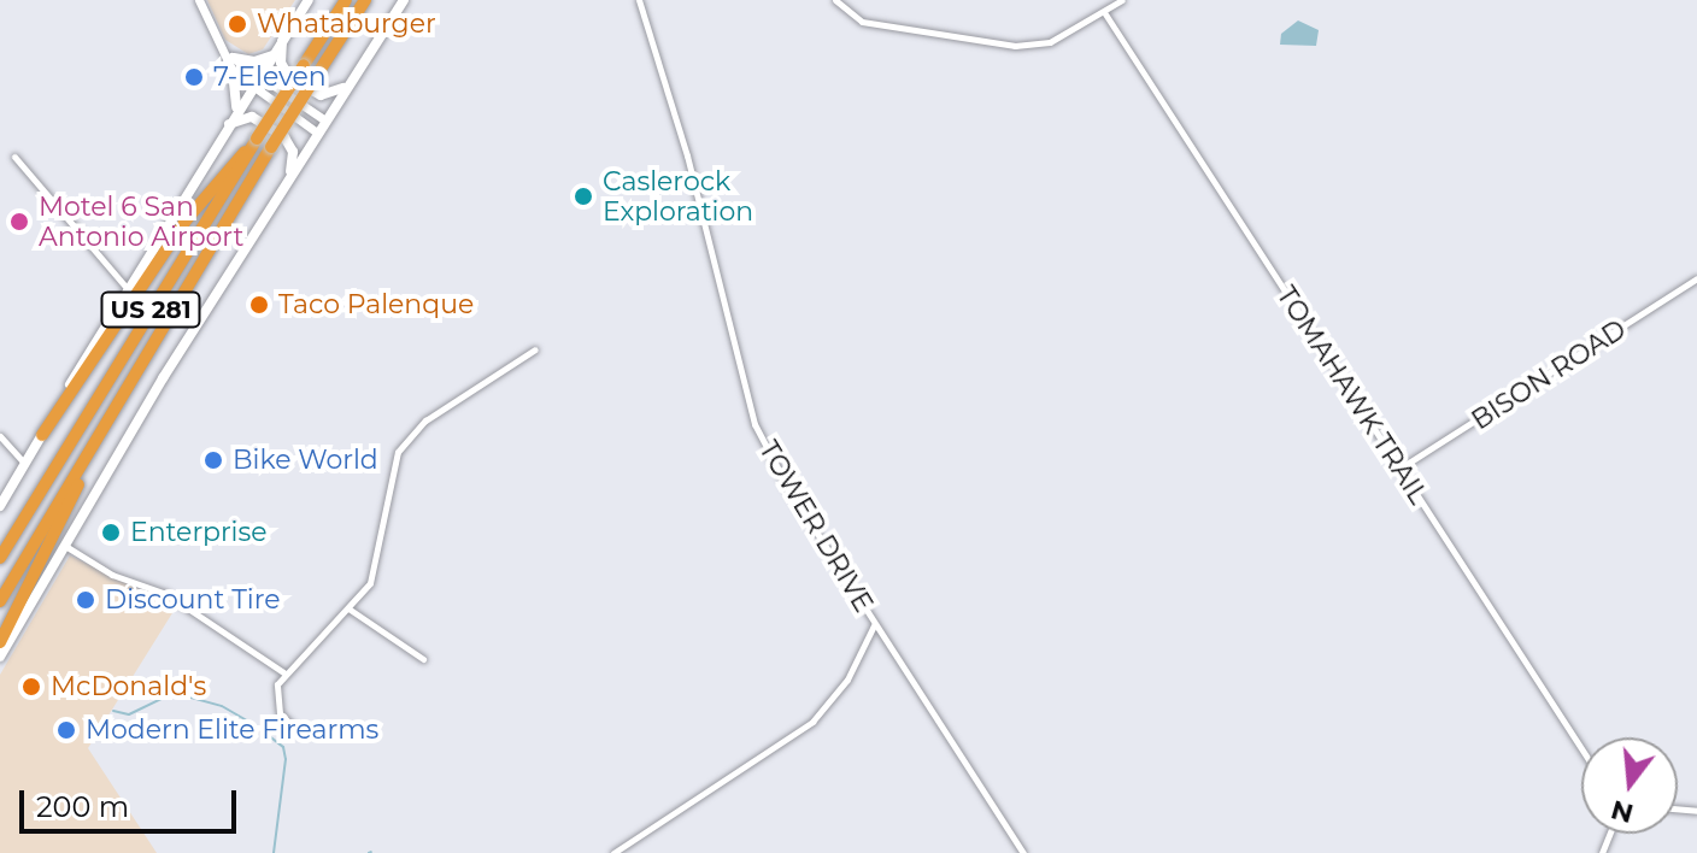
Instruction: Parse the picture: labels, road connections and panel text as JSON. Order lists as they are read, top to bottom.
{
  "streets": {
    "highway": ["US 281"],
    "street": ["BISON ROAD", "TOMAHAWK TRAIL", "TOWER DRIVE"]
  },
  "crossings": [
    ["BISON ROAD", "TOMAHAWK TRAIL"]
  ],
  "places": [
    "Whataburger",
    "7-Eleven",
    "Caslerock Exploration",
    "Motel 6 San Antonio Airport",
    "Taco Palenque",
    "Bike World",
    "Enterprise",
    "Discount Tire",
    "McDonald's",
    "Modern Elite Firearms"
  ],
  "scale_bar": "200 m",
  "north": "bottom"
}
